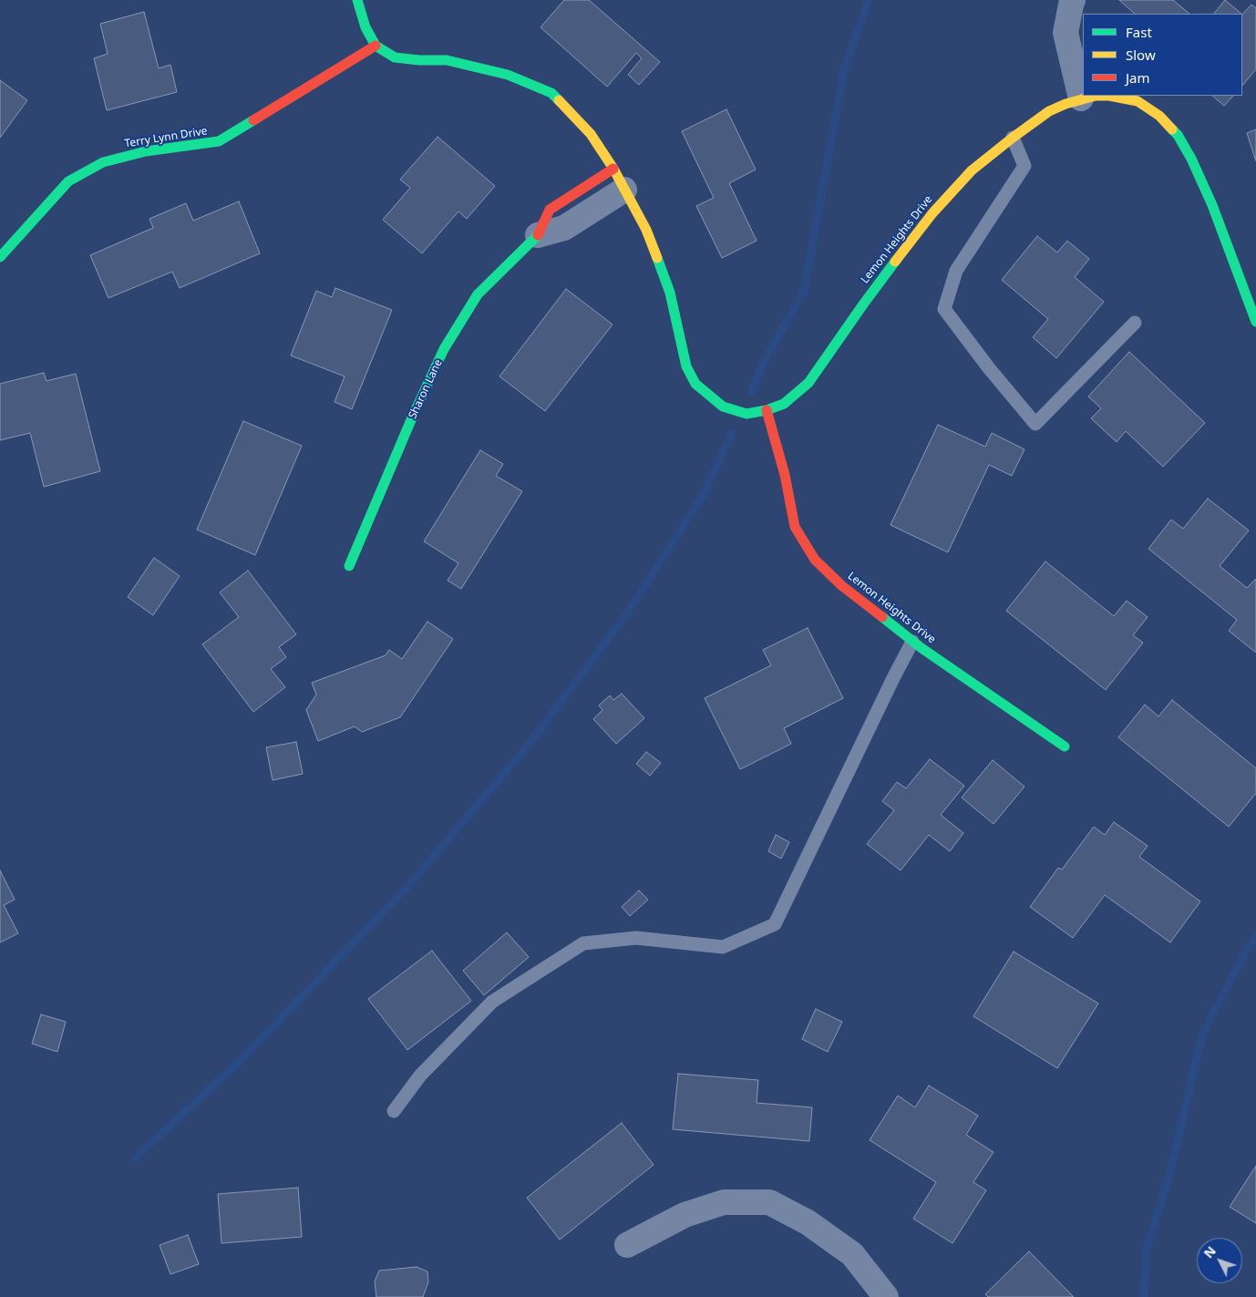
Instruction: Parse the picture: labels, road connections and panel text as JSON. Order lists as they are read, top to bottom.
{
  "streets": {
    "street": ["Terry Lynn Drive", "Lemon Heights Drive", "Sharon Lane"]
  },
  "crossings": [
    ["Terry Lynn Drive", "Lemon Heights Drive"],
    ["Lemon Heights Drive", "Sharon Lane"]
  ],
  "legend": ["Fast", "Slow", "Jam"],
  "north": "top left"
}
